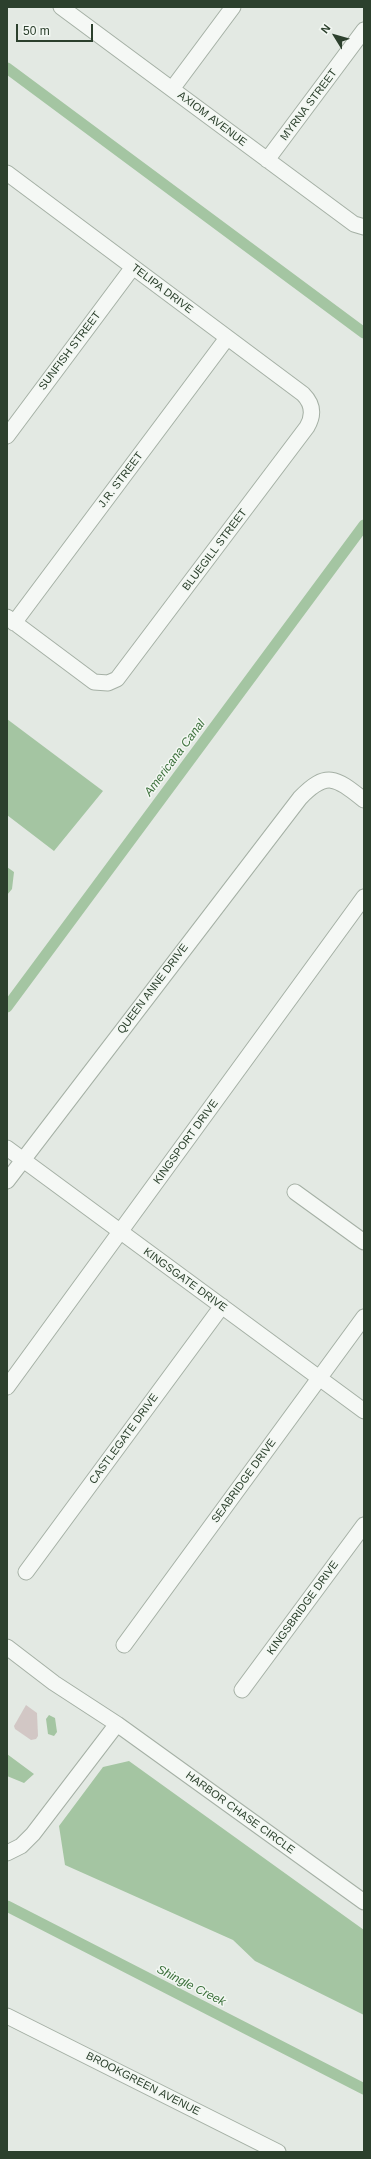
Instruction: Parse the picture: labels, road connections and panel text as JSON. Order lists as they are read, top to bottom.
{
  "streets": {
    "street": [
      "MYRNA STREET",
      "AXIOM AVENUE",
      "TELIPA DRIVE",
      "SUNFISH STREET",
      "J.R. STREET",
      "BLUEGILL STREET",
      "QUEEN ANNE DRIVE",
      "KINGSPORT DRIVE",
      "KINGSGATE DRIVE",
      "CASTLEGATE DRIVE",
      "SEABRIDGE DRIVE",
      "KINGSBRIDGE DRIVE",
      "HARBOR CHASE CIRCLE",
      "BROOKGREEN AVENUE"
    ]
  },
  "crossings": [
    ["MYRNA STREET", "AXIOM AVENUE"],
    ["TELIPA DRIVE", "SUNFISH STREET"],
    ["TELIPA DRIVE", "J.R. STREET"],
    ["TELIPA DRIVE", "BLUEGILL STREET"],
    ["J.R. STREET", "BLUEGILL STREET"],
    ["QUEEN ANNE DRIVE", "KINGSGATE DRIVE"],
    ["KINGSPORT DRIVE", "KINGSGATE DRIVE"],
    ["KINGSGATE DRIVE", "CASTLEGATE DRIVE"],
    ["KINGSGATE DRIVE", "SEABRIDGE DRIVE"]
  ],
  "water": ["Americana Canal", "Shingle Creek"],
  "scale_bar": "50 m",
  "north": "top left"
}
